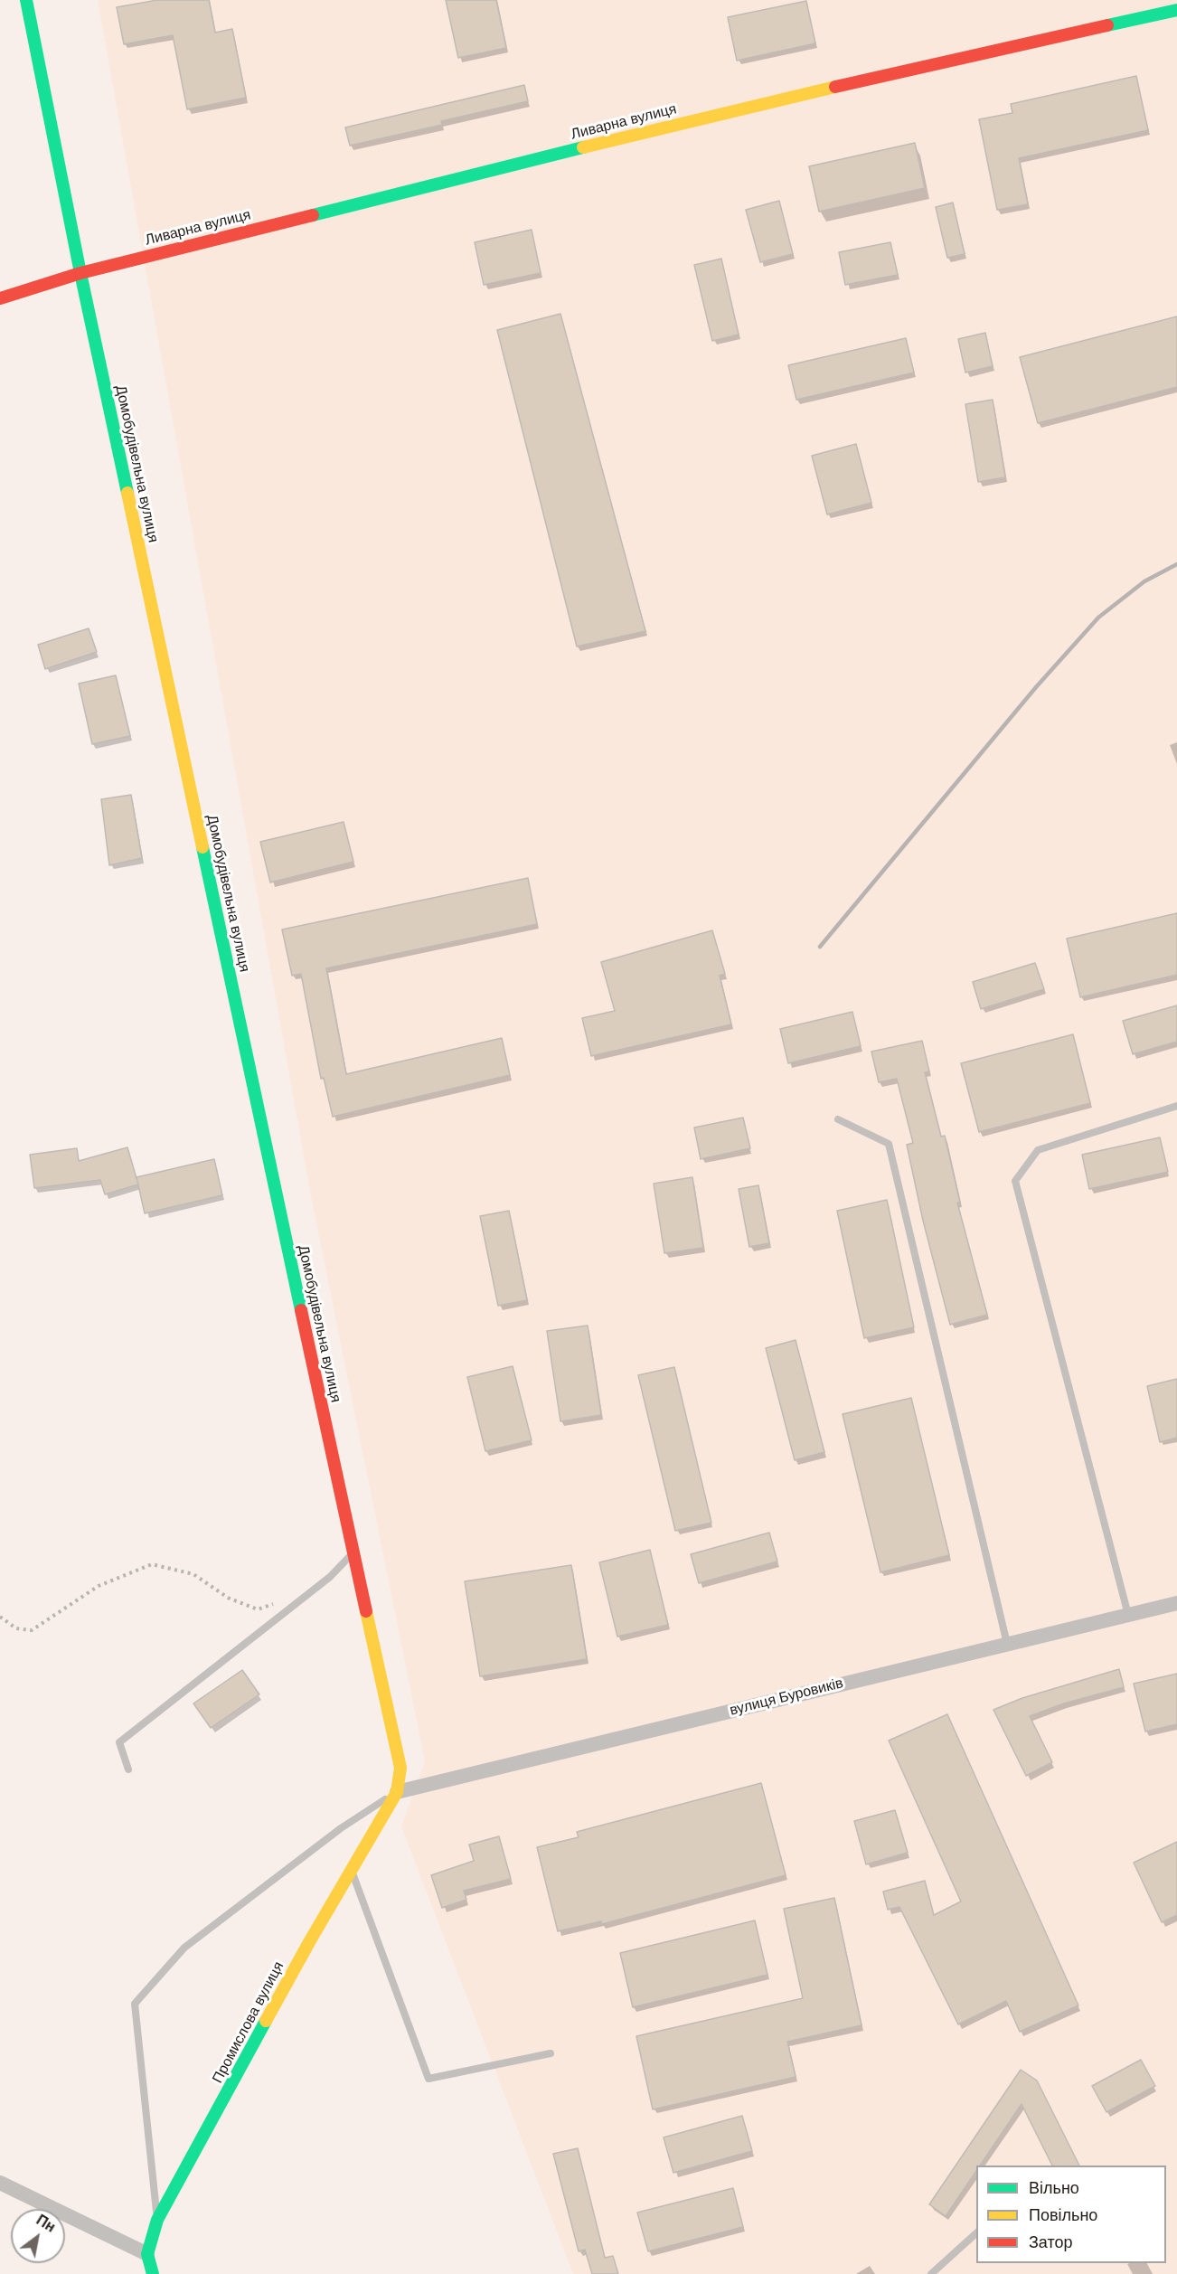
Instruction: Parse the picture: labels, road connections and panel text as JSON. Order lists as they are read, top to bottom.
{
  "streets": {
    "street": [
      "Ливарна вулиця",
      "Домобудівельна вулиця",
      "вулиця Буровиків",
      "Промислова вулиця"
    ]
  },
  "crossings": [
    ["Ливарна вулиця", "Домобудівельна вулиця"],
    ["Домобудівельна вулиця", "вулиця Буровиків"],
    ["Домобудівельна вулиця", "Промислова вулиця"],
    ["вулиця Буровиків", "Промислова вулиця"]
  ],
  "legend": ["Вільно", "Повільно", "Затор"],
  "north": "top right"
}
